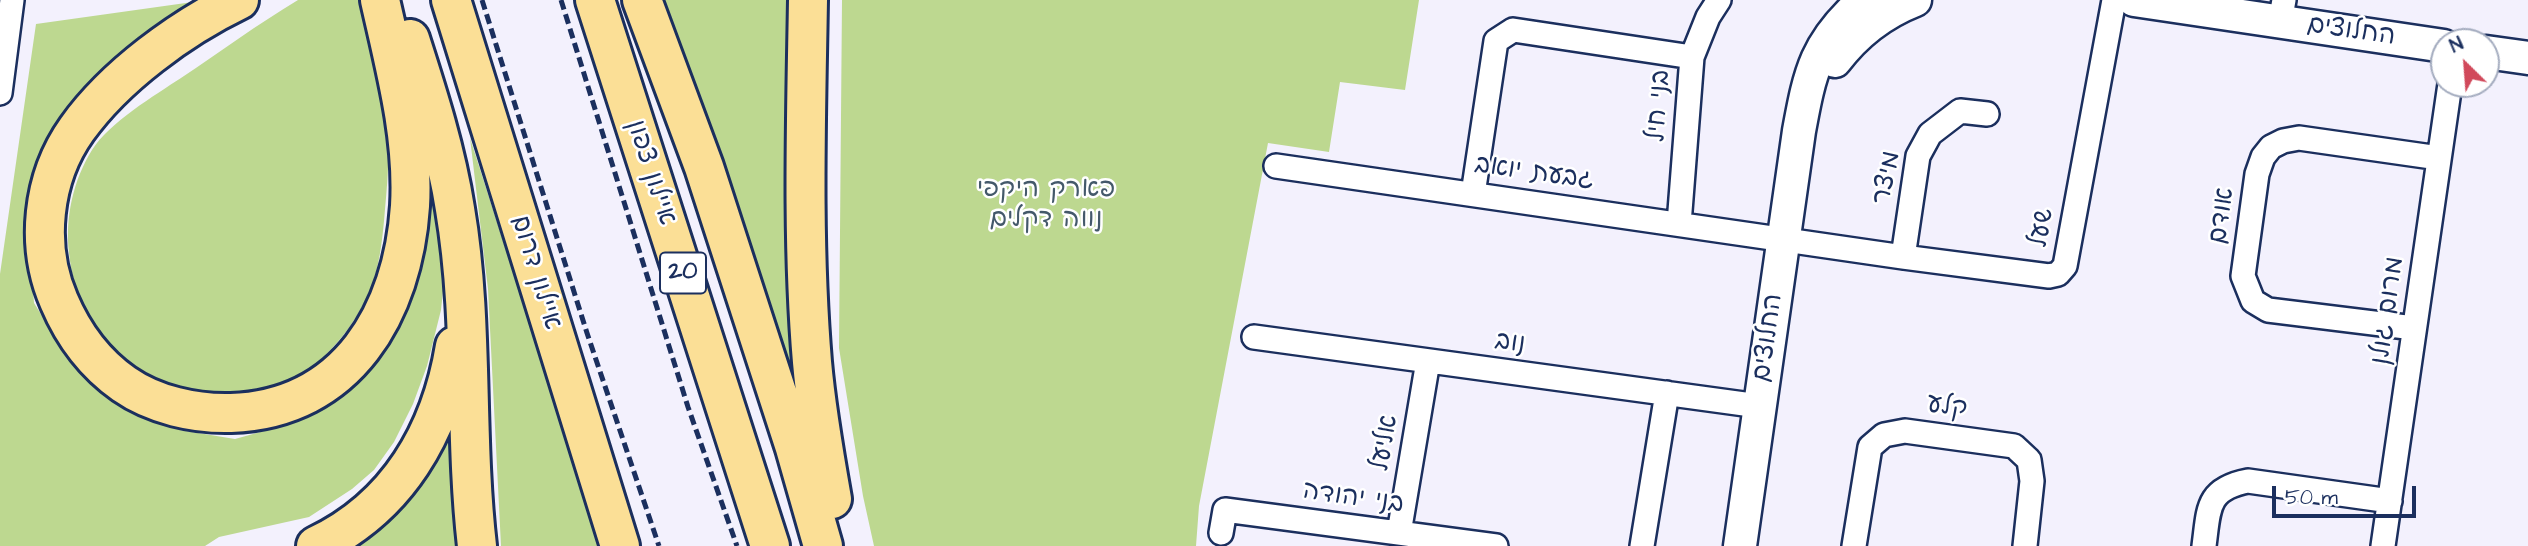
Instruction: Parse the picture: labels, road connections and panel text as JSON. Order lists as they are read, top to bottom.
{
  "streets": {
    "highway": ["איילון צפון", "איילון דרום", "20"],
    "street": [
      "החלוצים",
      "בני חיל",
      "גבעת יואב",
      "מיצר",
      "אודם",
      "שעל",
      "מרום גולן",
      "נוב",
      "קלע",
      "אליעל",
      "בני יהודה"
    ]
  },
  "crossings": [
    ["החלוצים", "גבעת יואב"],
    ["החלוצים", "שעל"],
    ["החלוצים", "נוב"],
    ["בני חיל", "גבעת יואב"],
    ["גבעת יואב", "שעל"],
    ["מיצר", "שעל"],
    ["אודם", "מרום גולן"],
    ["נוב", "אליעל"],
    ["אליעל", "בני יהודה"]
  ],
  "parks": ["פארק היקפי נווה דקלים"],
  "scale_bar": "50 m",
  "north": "top left"
}
